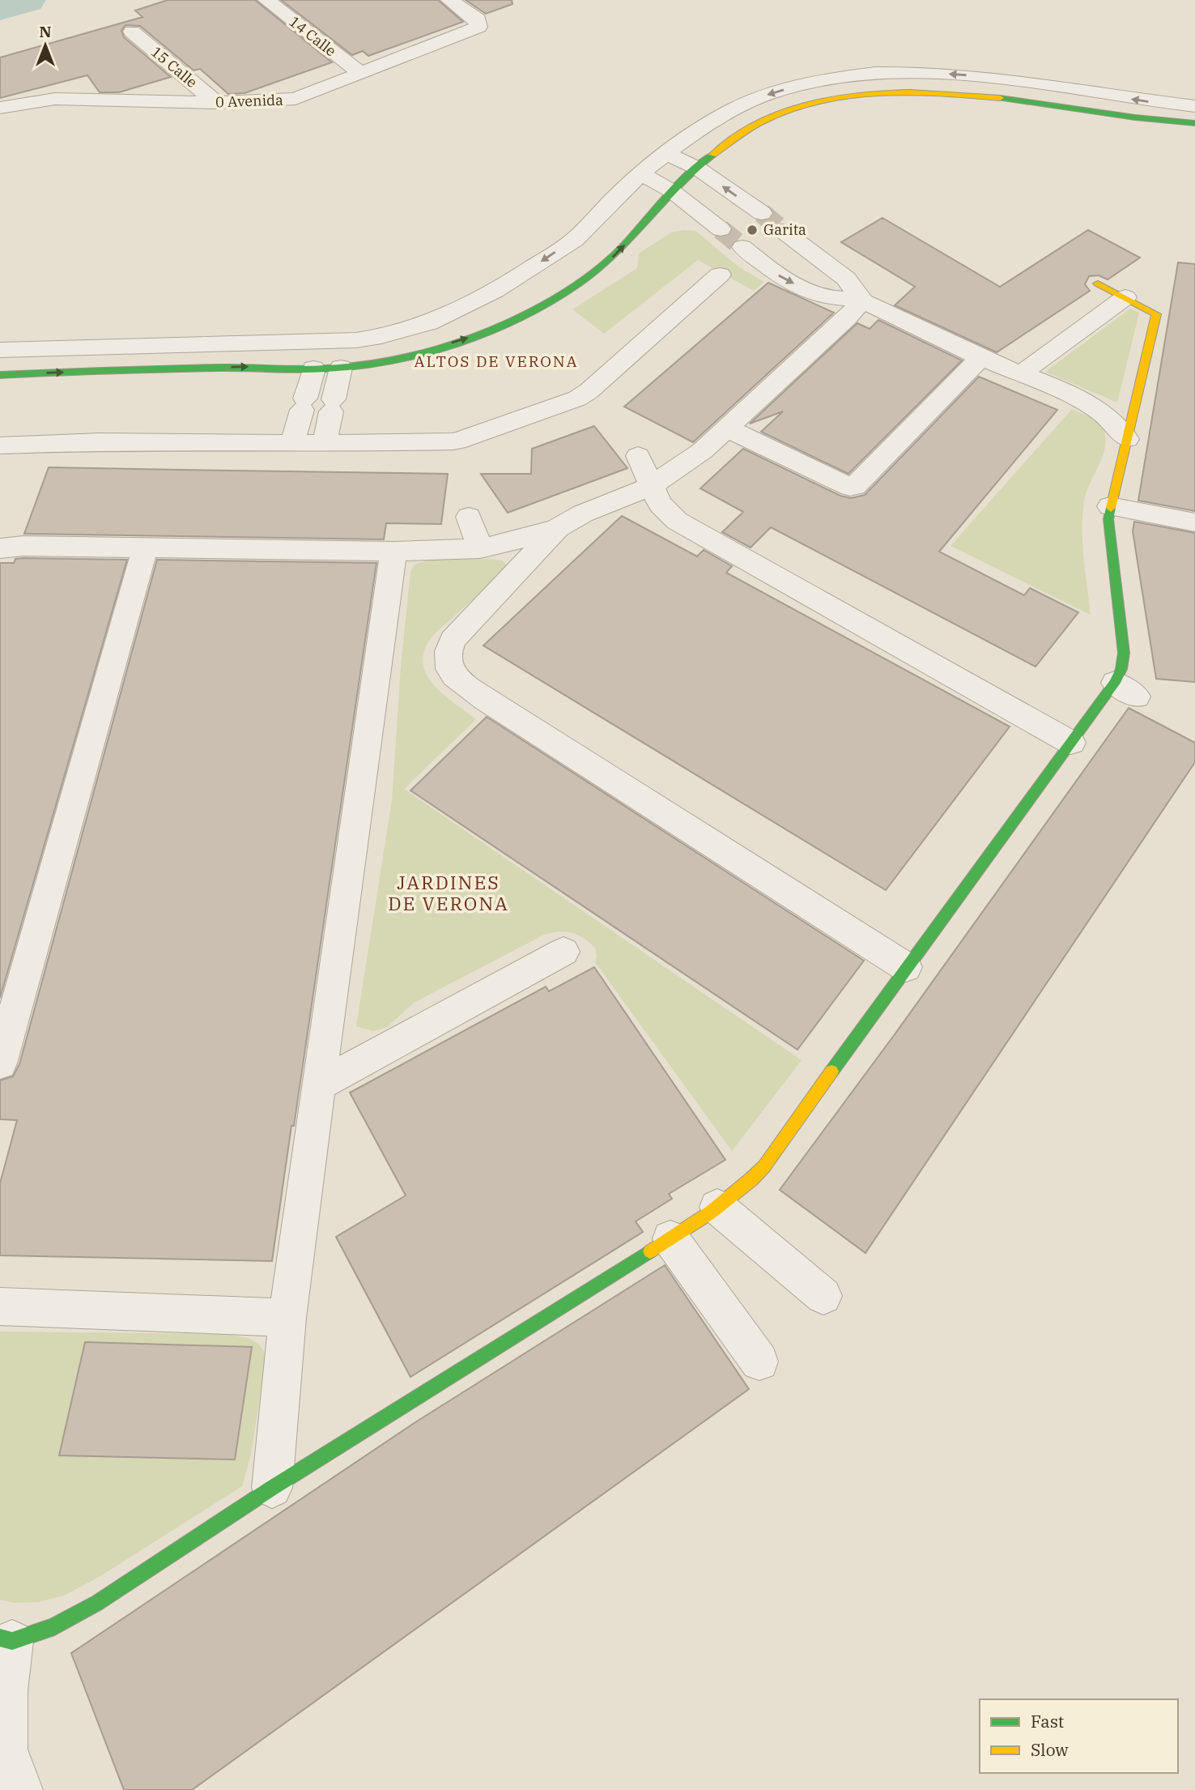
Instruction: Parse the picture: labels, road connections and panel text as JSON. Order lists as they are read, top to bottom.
{
  "streets": {
    "street": ["14 Calle", "15 Calle", "0 Avenida"]
  },
  "crossings": [
    ["14 Calle", "0 Avenida"],
    ["15 Calle", "0 Avenida"]
  ],
  "districts": ["ALTOS DE VERONA", "JARDINES DE VERONA"],
  "places": ["Garita"],
  "legend": ["Fast", "Slow"],
  "north": "top"
}
